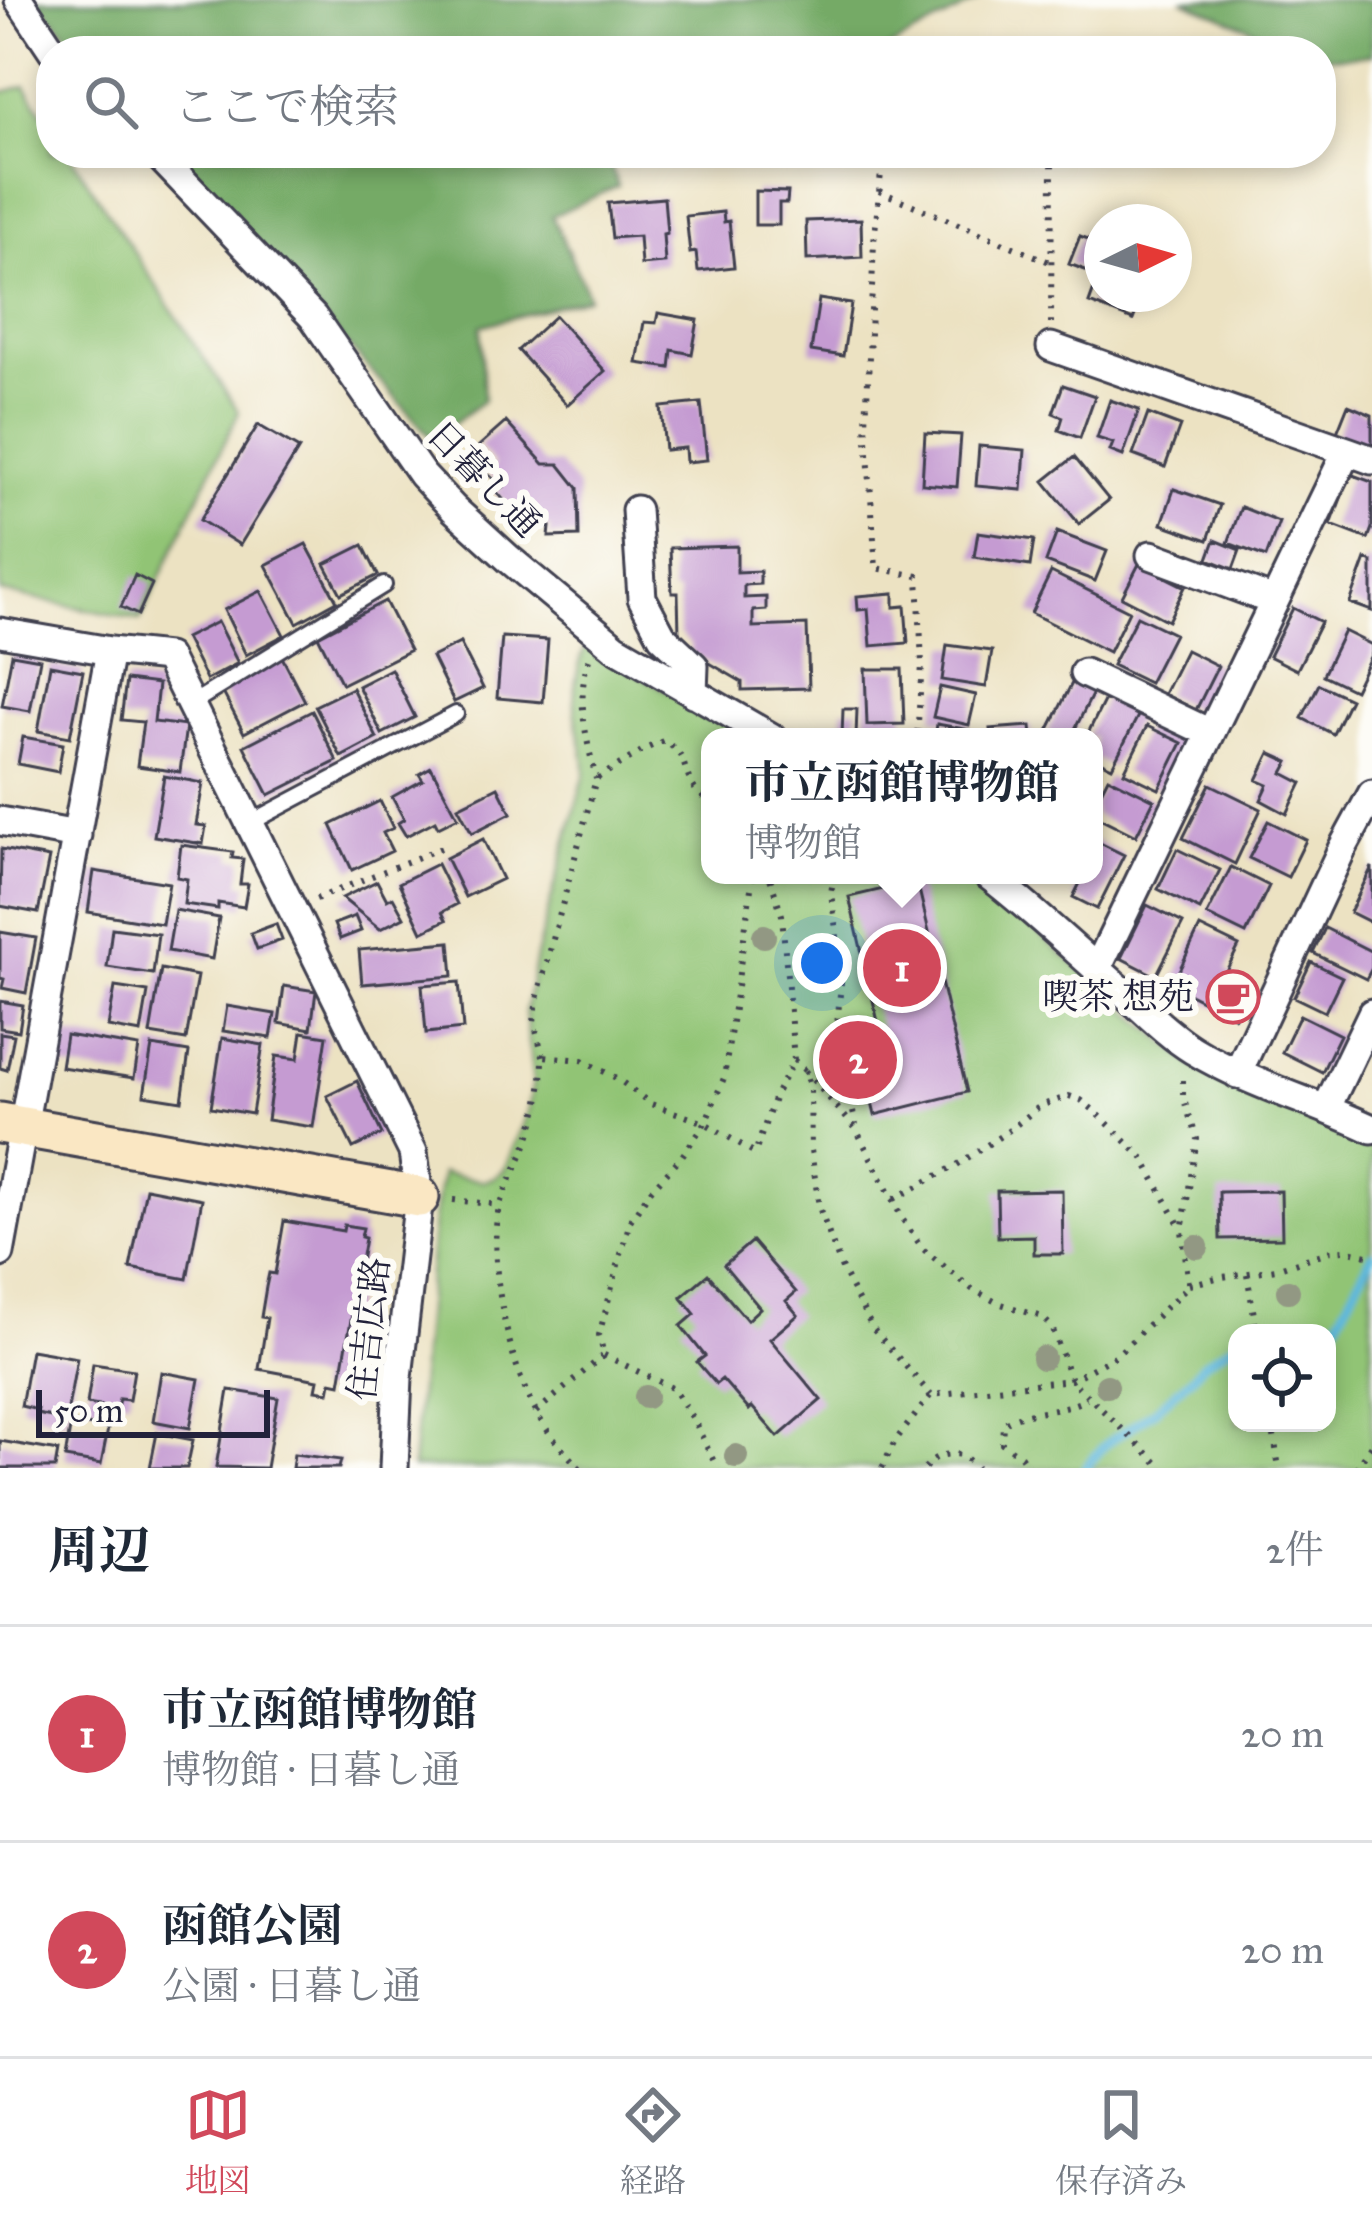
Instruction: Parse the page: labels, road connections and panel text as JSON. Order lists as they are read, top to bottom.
{
  "streets": {
    "street": ["日暮し通", "住吉広路"]
  },
  "places": {
    "cafe": ["喫茶 想苑"]
  },
  "scale_bar": "50 m",
  "north": "right",
  "page": {
    "search": "ここで検索",
    "popup": ["市立函館博物館", "博物館"],
    "pins": ["1", "2"],
    "scale": "50 m",
    "heading": ["周辺", "2件"],
    "list": [
      {
        "mark": "1",
        "name": "市立函館博物館",
        "note": "博物館 · 日暮し通",
        "value": "20 m"
      },
      {
        "mark": "2",
        "name": "函館公園",
        "note": "公園 · 日暮し通",
        "value": "20 m"
      }
    ],
    "nav": ["地図", "経路", "保存済み"]
  }
}
